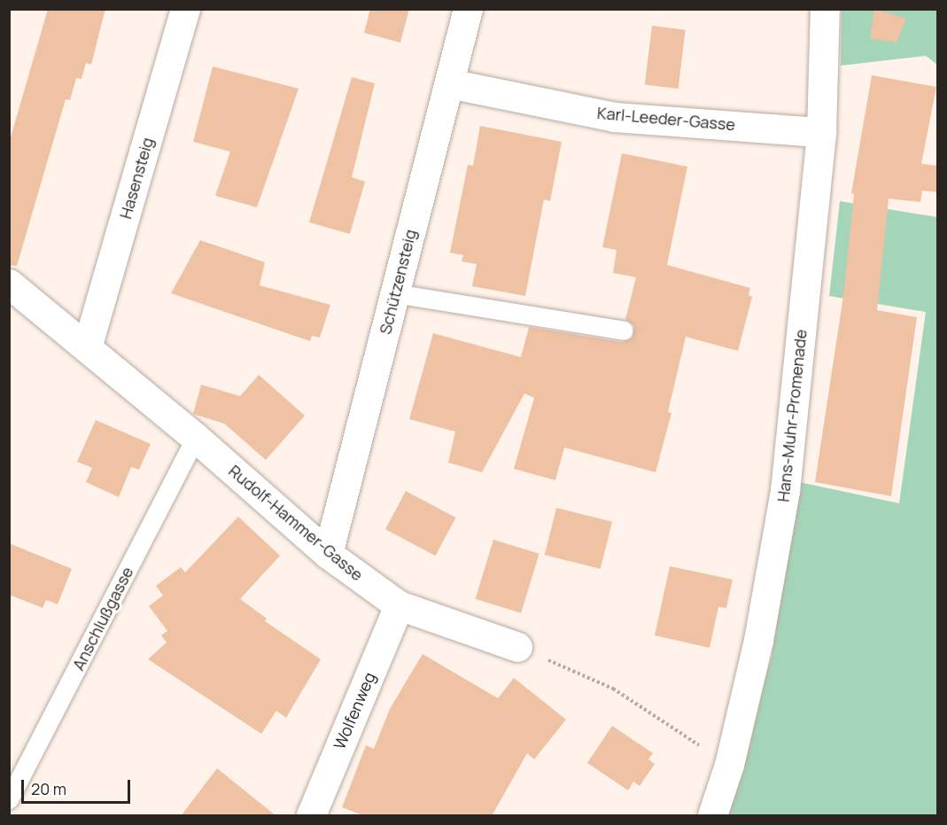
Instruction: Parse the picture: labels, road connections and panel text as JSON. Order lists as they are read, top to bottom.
{
  "streets": {
    "street": [
      "Karl-Leeder-Gasse",
      "Hasensteig",
      "Schützensteig",
      "Hans-Muhr-Promenade",
      "Rudolf-Hammer-Gasse",
      "Wolfenweg"
    ],
    "lane": ["Anschlußgasse"]
  },
  "crossings": [
    ["Karl-Leeder-Gasse", "Schützensteig"],
    ["Karl-Leeder-Gasse", "Hans-Muhr-Promenade"],
    ["Hasensteig", "Rudolf-Hammer-Gasse"],
    ["Schützensteig", "Rudolf-Hammer-Gasse"],
    ["Rudolf-Hammer-Gasse", "Anschlußgasse"],
    ["Rudolf-Hammer-Gasse", "Wolfenweg"]
  ],
  "scale_bar": "20 m"
}
